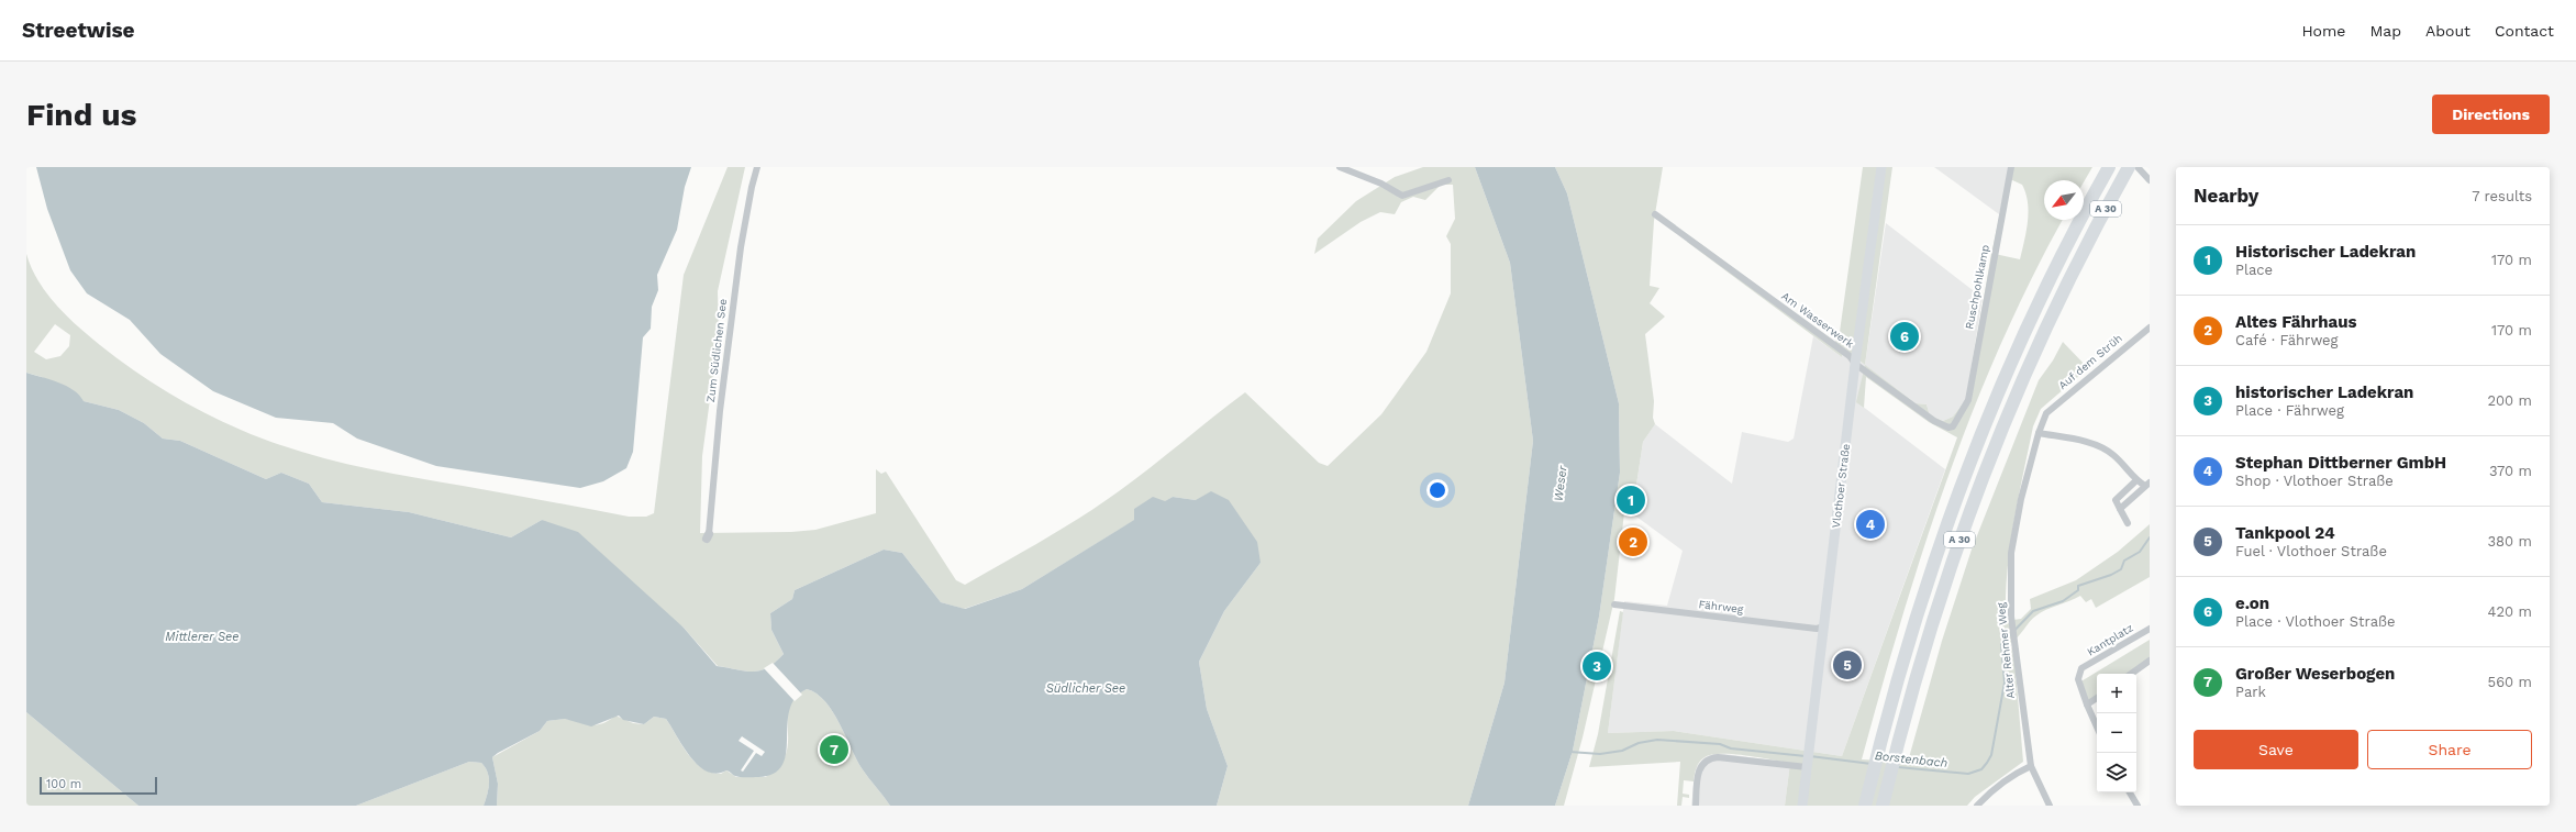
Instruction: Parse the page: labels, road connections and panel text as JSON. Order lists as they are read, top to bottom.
{
  "streets": {
    "highway": ["A 30"],
    "main road": ["Vlothoer Straße"],
    "street": [
      "Ruschpohlkamp",
      "Am Wasserwerk",
      "Zum Südlichen See",
      "Auf dem Strüh",
      "Fährweg",
      "Kantplatz",
      "Alter Rehmer Weg"
    ]
  },
  "crossings": [
    ["Ruschpohlkamp", "Am Wasserwerk"],
    ["Am Wasserwerk", "Vlothoer Straße"],
    ["Auf dem Strüh", "Alter Rehmer Weg"],
    ["Vlothoer Straße", "Fährweg"]
  ],
  "water": [
    "Weser",
    "Mittlerer See",
    "Südlicher See",
    "Borstenbach"
  ],
  "scale_bar": "100 m",
  "north": "bottom left",
  "page": {
    "header": "Streetwise",
    "nav": [
      "Home",
      "Map",
      "About",
      "Contact"
    ],
    "buttons": [
      "Directions",
      ["Save", "Share"]
    ],
    "title": "Find us",
    "heading": ["Nearby", "7 results"],
    "list": [
      {
        "mark": "1",
        "name": "Historischer Ladekran",
        "note": "Place",
        "value": "170 m"
      },
      {
        "mark": "2",
        "name": "Altes Fährhaus",
        "note": "Café · Fährweg",
        "value": "170 m"
      },
      {
        "mark": "3",
        "name": "historischer Ladekran",
        "note": "Place · Fährweg",
        "value": "200 m"
      },
      {
        "mark": "4",
        "name": "Stephan Dittberner GmbH",
        "note": "Shop · Vlothoer Straße",
        "value": "370 m"
      },
      {
        "mark": "5",
        "name": "Tankpool 24",
        "note": "Fuel · Vlothoer Straße",
        "value": "380 m"
      },
      {
        "mark": "6",
        "name": "e.on",
        "note": "Place · Vlothoer Straße",
        "value": "420 m"
      },
      {
        "mark": "7",
        "name": "Großer Weserbogen",
        "note": "Park",
        "value": "560 m"
      }
    ],
    "pins": [
      "6",
      "1",
      "4",
      "2",
      "5",
      "3",
      "7"
    ],
    "map_buttons": ["+", "−"],
    "scale": "100 m"
  }
}
